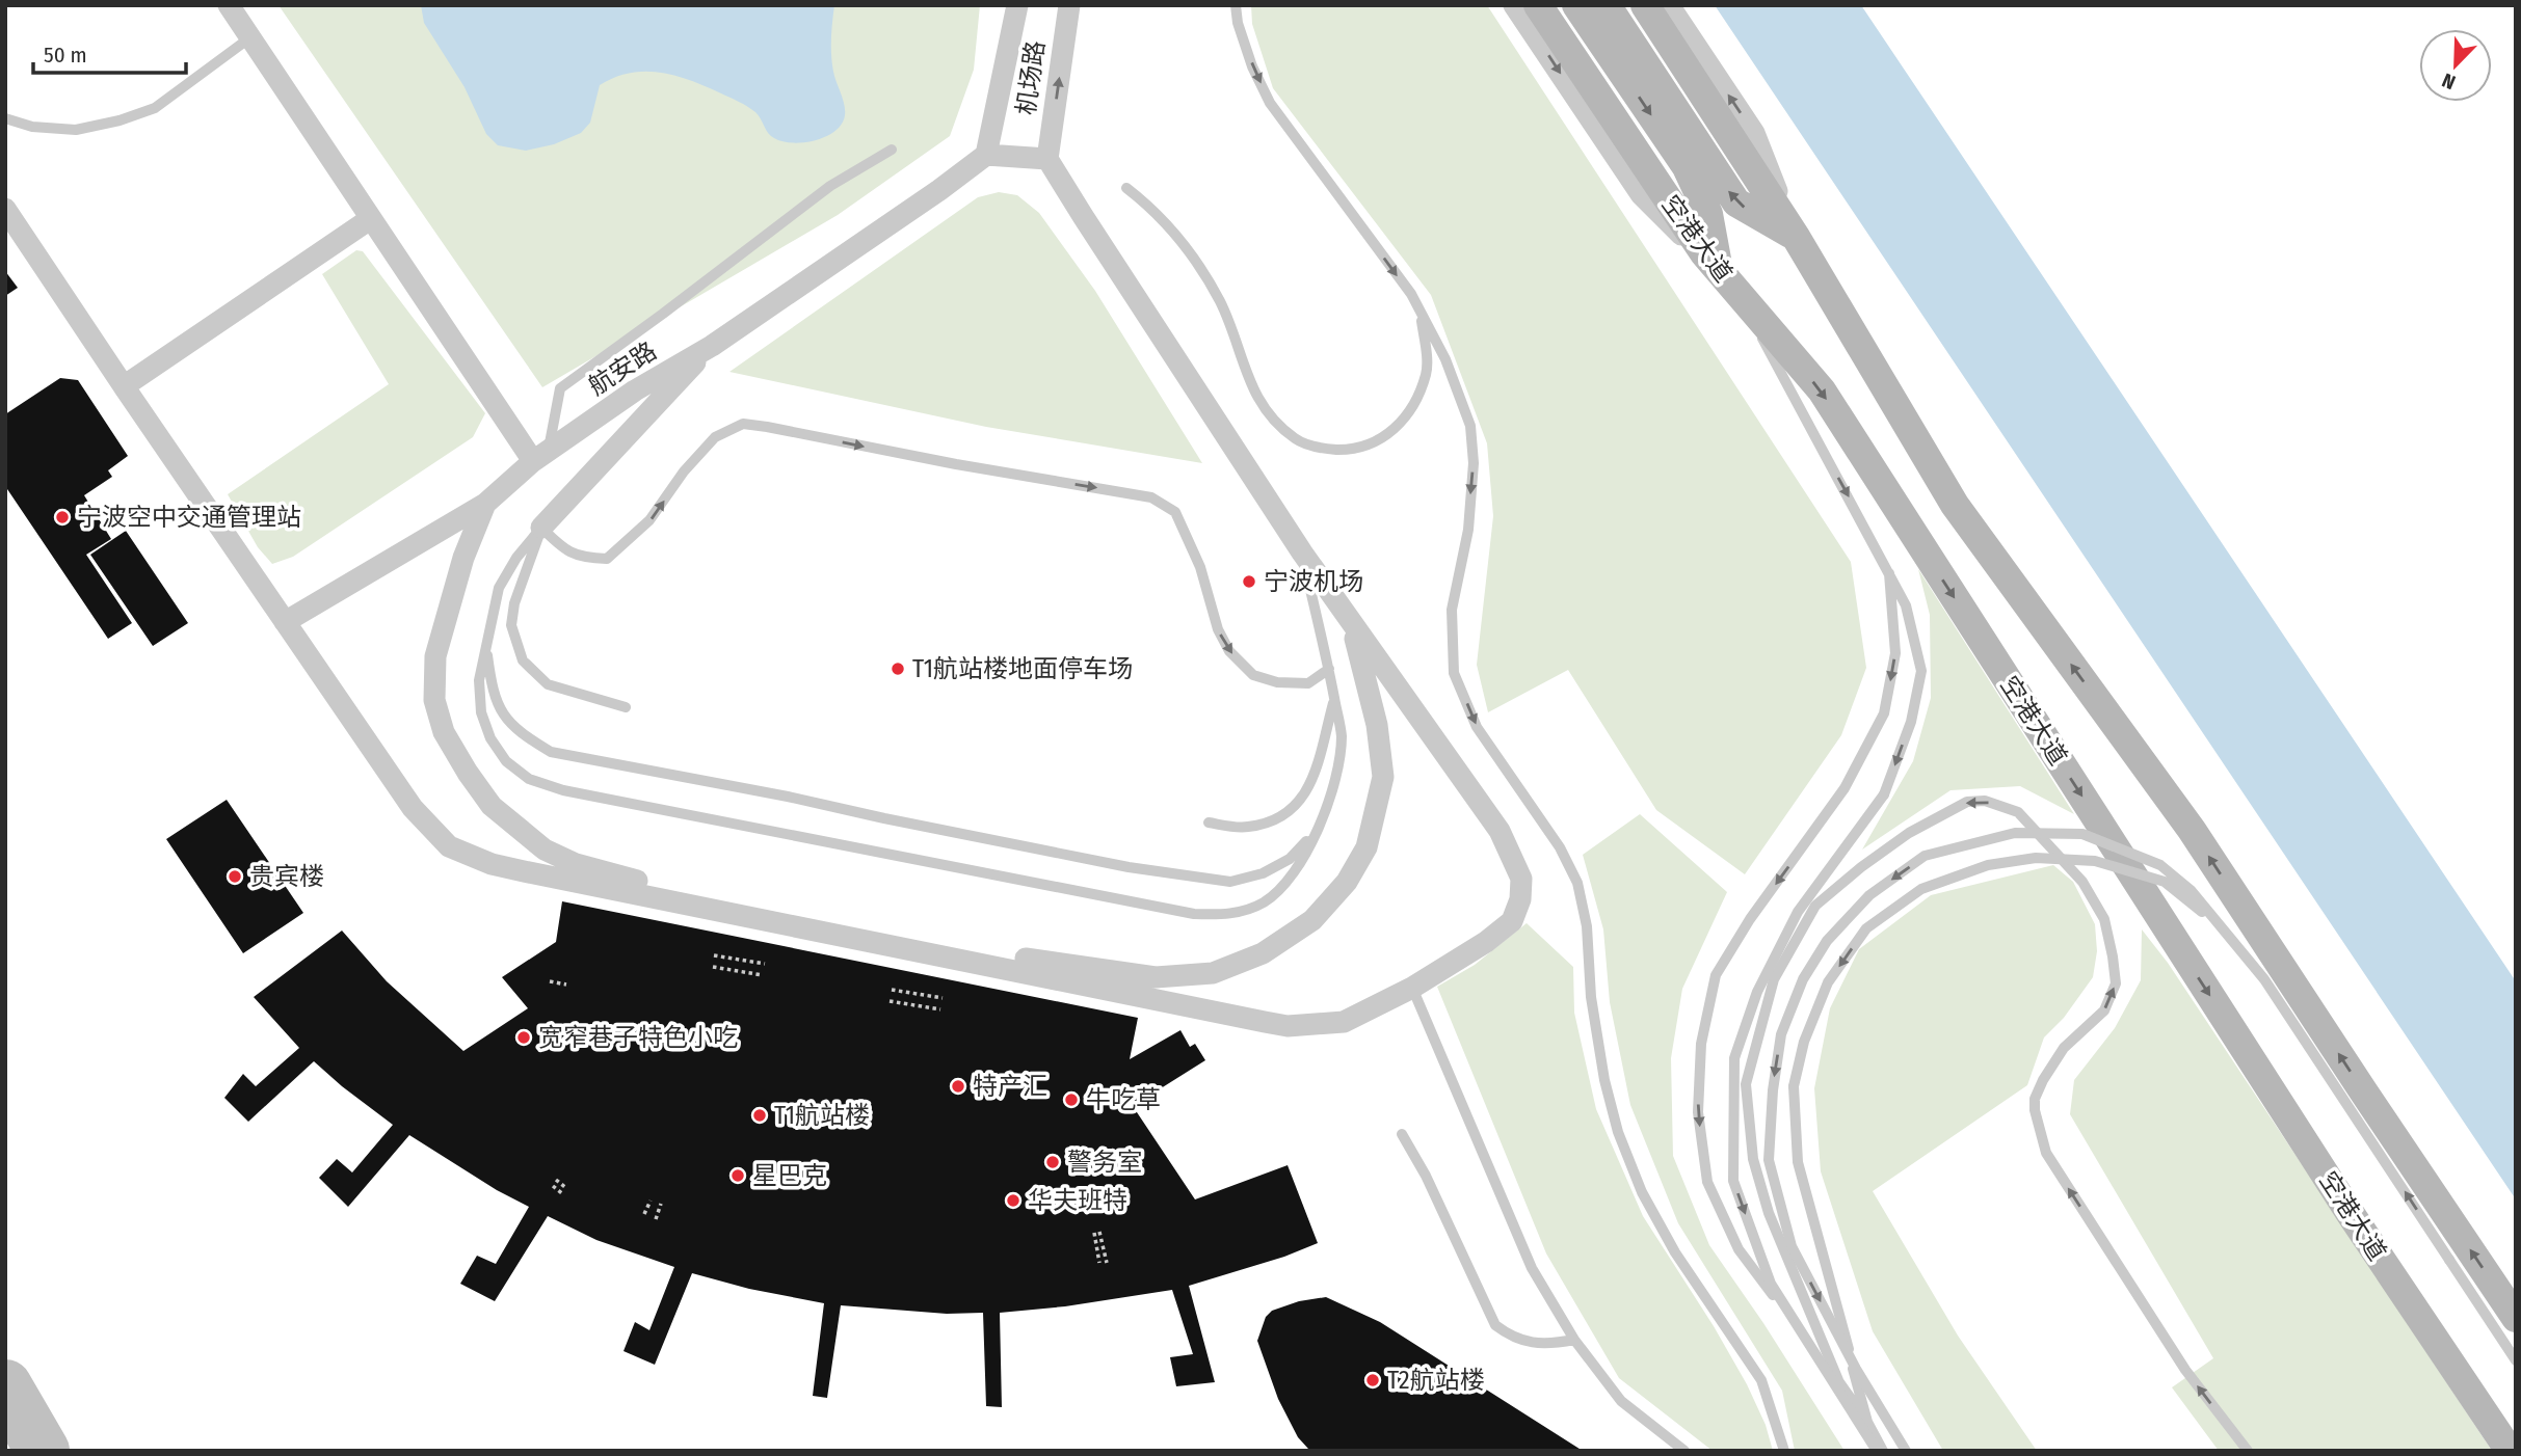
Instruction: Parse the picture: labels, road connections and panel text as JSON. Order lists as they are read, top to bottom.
{
  "streets": {
    "main road": ["空港大道"],
    "street": ["机场路", "航安路"]
  },
  "crossings": [
    ["机场路", "航安路"]
  ],
  "places": [
    "宁波空中交通管理站",
    "宁波机场",
    "T1航站楼地面停车场",
    "贵宾楼",
    "宽窄巷子特色小吃",
    "特产汇",
    "牛吃草",
    "T1航站楼",
    "警务室",
    "星巴克",
    "华夫班特",
    "T2航站楼"
  ],
  "scale_bar": "50 m",
  "north": "bottom left"
}
